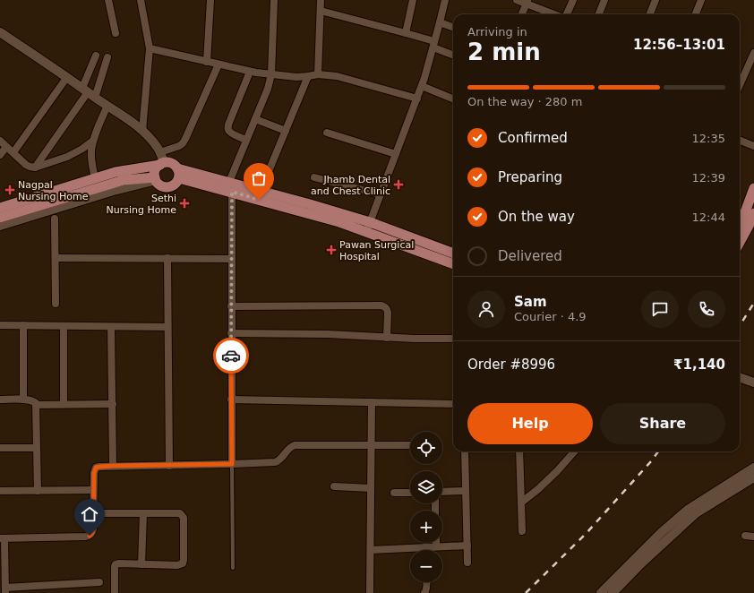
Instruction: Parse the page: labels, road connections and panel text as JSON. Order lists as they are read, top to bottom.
{
  "places": {
    "health": [
      "Jhamb Dental and Chest Clinic",
      "Nagpal Nursing Home",
      "Sethi Nursing Home",
      "Pawan Surgical Hospital"
    ]
  },
  "page": {
    "heading": ["2 min", "Arriving in", "12:56–13:01"],
    "panel": [
      "Sam",
      "Courier · 4.9",
      "Order #8996",
      "₹1,140"
    ],
    "bar": "On the way · 280 m",
    "list": [
      ["Confirmed", "12:35"],
      ["Preparing", "12:39"],
      ["On the way", "12:44"],
      "Delivered"
    ],
    "buttons": ["Help", "Share"],
    "map_buttons": ["+", "−"]
  }
}
